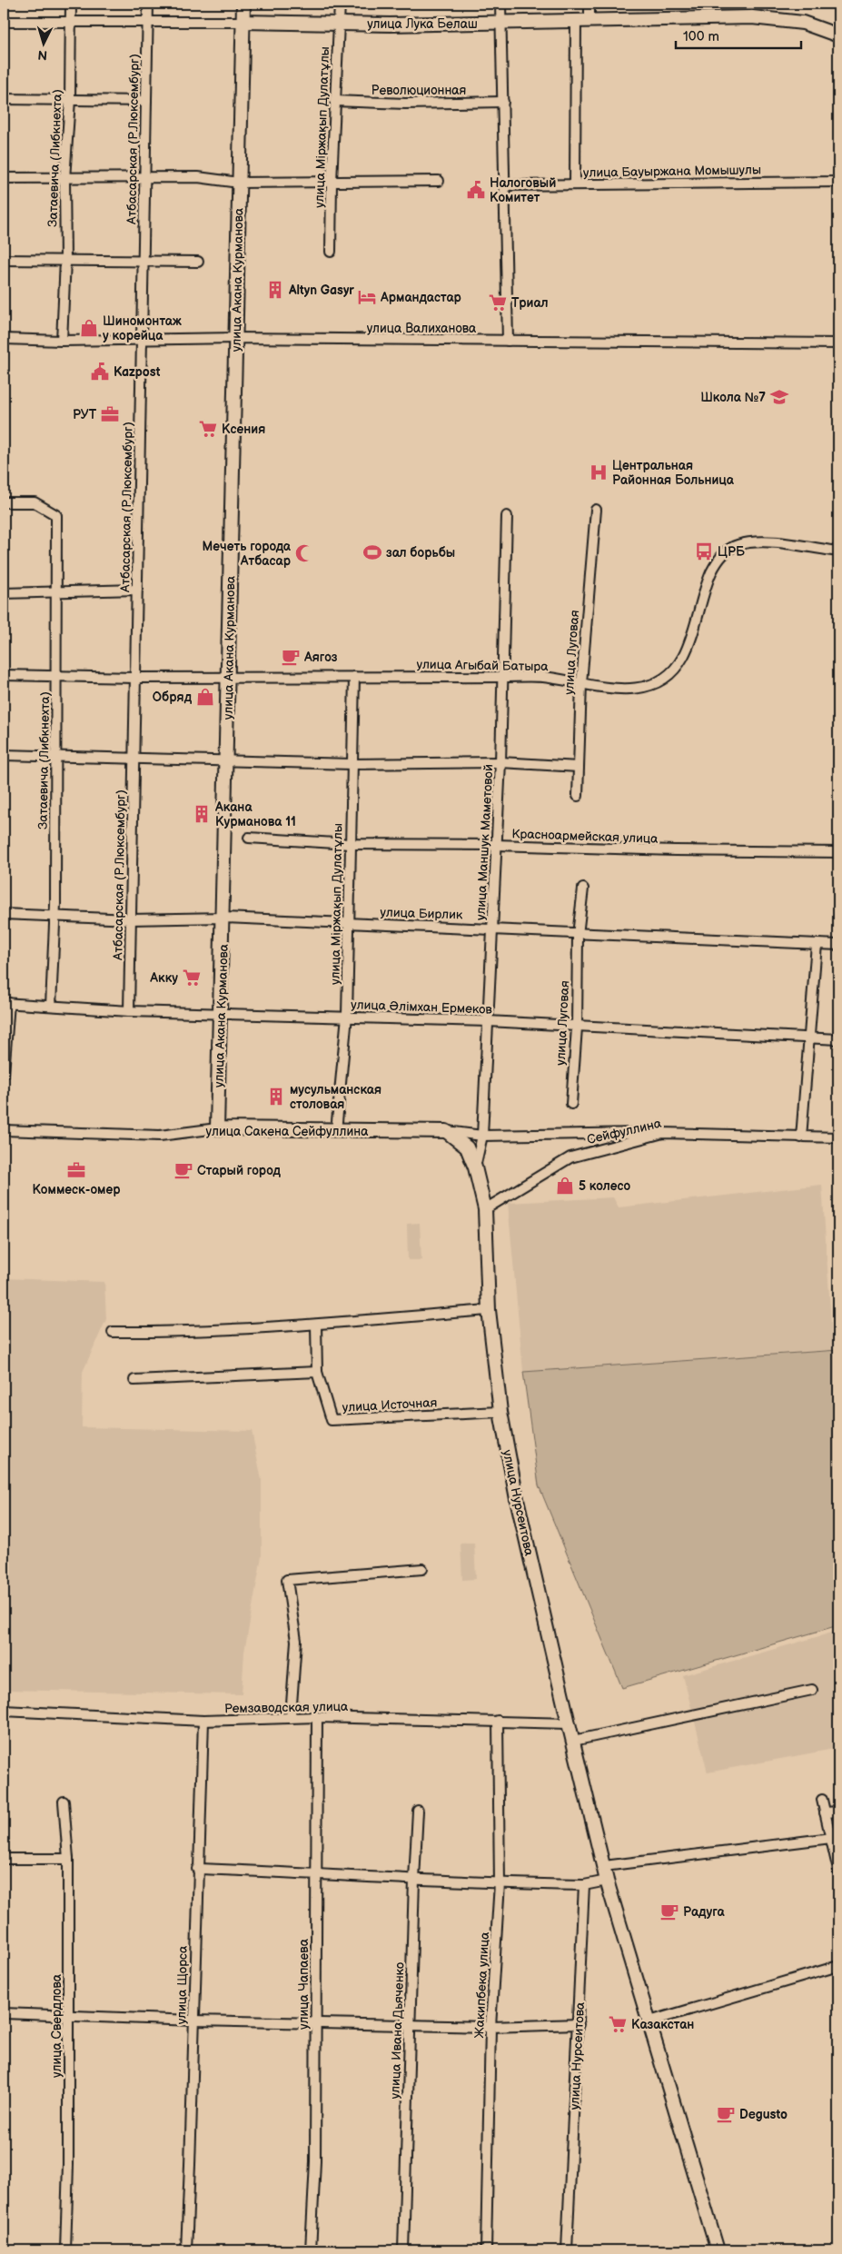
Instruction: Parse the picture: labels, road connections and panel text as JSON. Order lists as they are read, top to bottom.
{
  "streets": {
    "main road": [
      "улица Лука Белаш",
      "улица Акана Курманова",
      "улица Сакена Сейфуллина",
      "улица Нурсеитова"
    ],
    "street": [
      "Революционная",
      "улица Міржақып Дулатұлы",
      "Атбасарская (Р.Люксембург)",
      "Затаевича (Либкнехта)",
      "улица Бауыржана Момышулы",
      "улица Валиханова",
      "улица Луговая",
      "улица Агыбай Батыра",
      "Красноармейская улица",
      "улица Маншук Маметовой",
      "улица Бирлик",
      "улица Әлімхан Ермеков",
      "Сейфуллина",
      "улица Источная",
      "Ремзаводская улица",
      "улица Чапаева",
      "улица Щорса",
      "Жакипбека улица",
      "улица Свердлова",
      "улица Ивана Дьяченко"
    ]
  },
  "crossings": [
    ["улица Лука Белаш", "улица Міржақып Дулатұлы"],
    ["улица Лука Белаш", "Атбасарская (Р.Люксембург)"],
    ["улица Лука Белаш", "Затаевича (Либкнехта)"],
    ["улица Лука Белаш", "улица Акана Курманова"],
    ["Революционная", "улица Міржақып Дулатұлы"],
    ["улица Міржақып Дулатұлы", "улица Агыбай Батыра"],
    ["улица Міржақып Дулатұлы", "Красноармейская улица"],
    ["улица Міржақып Дулатұлы", "улица Бирлик"],
    ["улица Міржақып Дулатұлы", "улица Әлімхан Ермеков"],
    ["улица Міржақып Дулатұлы", "улица Сакена Сейфуллина"],
    ["Атбасарская (Р.Люксембург)", "улица Валиханова"],
    ["Атбасарская (Р.Люксембург)", "улица Агыбай Батыра"],
    ["Атбасарская (Р.Люксембург)", "улица Бирлик"],
    ["Атбасарская (Р.Люксембург)", "улица Әлімхан Ермеков"],
    ["Затаевича (Либкнехта)", "улица Валиханова"],
    ["Затаевича (Либкнехта)", "улица Агыбай Батыра"],
    ["Затаевича (Либкнехта)", "улица Бирлик"],
    ["Затаевича (Либкнехта)", "улица Әлімхан Ермеков"],
    ["улица Акана Курманова", "улица Валиханова"],
    ["улица Акана Курманова", "улица Агыбай Батыра"],
    ["улица Акана Курманова", "улица Бирлик"],
    ["улица Акана Курманова", "улица Әлімхан Ермеков"],
    ["улица Акана Курманова", "улица Сакена Сейфуллина"],
    ["улица Луговая", "улица Агыбай Батыра"],
    ["улица Луговая", "улица Бирлик"],
    ["улица Луговая", "улица Әлімхан Ермеков"],
    ["улица Агыбай Батыра", "улица Маншук Маметовой"],
    ["Красноармейская улица", "улица Маншук Маметовой"],
    ["улица Маншук Маметовой", "улица Бирлик"],
    ["улица Маншук Маметовой", "улица Әлімхан Ермеков"],
    ["улица Маншук Маметовой", "улица Сакена Сейфуллина"],
    ["улица Маншук Маметовой", "улица Нурсеитова"],
    ["улица Сакена Сейфуллина", "Сейфуллина"],
    ["улица Сакена Сейфуллина", "улица Нурсеитова"],
    ["Сейфуллина", "улица Нурсеитова"],
    ["улица Источная", "улица Нурсеитова"],
    ["улица Нурсеитова", "Ремзаводская улица"],
    ["Ремзаводская улица", "улица Чапаева"],
    ["Ремзаводская улица", "улица Щорса"],
    ["Ремзаводская улица", "Жакипбека улица"]
  ],
  "places": {
    "public building": ["Налоговый Комитет", "Kazpost"],
    "building": ["Altyn Gasyr", "Акана Курманова 11", "мусульманская столовая"],
    "hotel": ["Армандастар"],
    "supermarket": [
      "Триал",
      "Ксения",
      "Акку",
      "Казакстан"
    ],
    "shop": ["Шиномонтаж у корейца", "Обряд", "5 колесо"],
    "school or university": ["Школа №7"],
    "office": ["РУТ", "Коммеск-омер"],
    "hospital": ["Центральная Районная Больница"],
    "bus stop": ["ЦРБ"],
    "sports": ["зал борьбы"],
    "mosque": ["Мечеть города Атбасар"],
    "cafe": [
      "Аягоз",
      "Старый город",
      "Радуга",
      "Degusto"
    ]
  },
  "scale_bar": "100 m",
  "north": "bottom"
}
